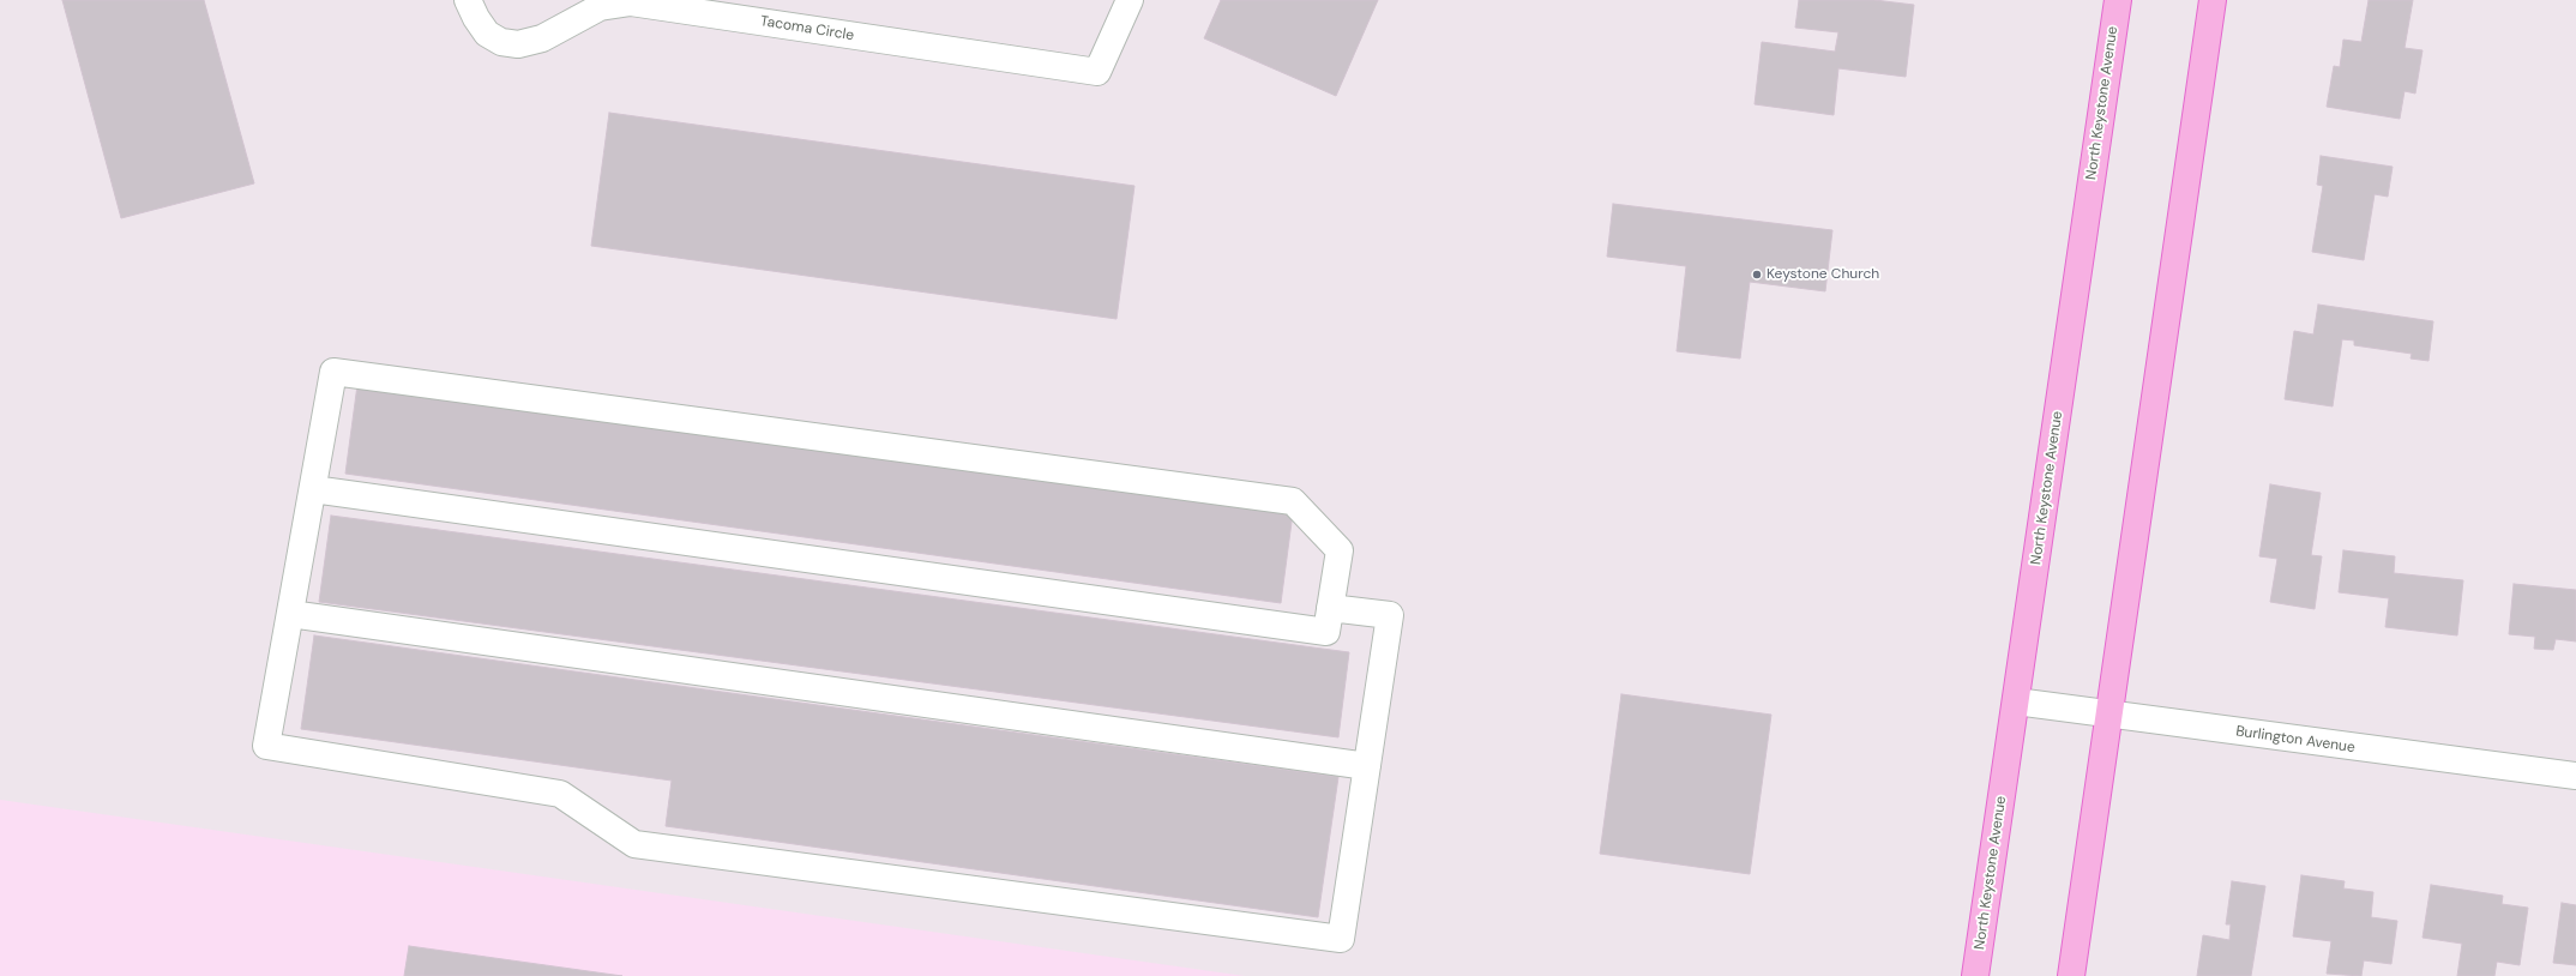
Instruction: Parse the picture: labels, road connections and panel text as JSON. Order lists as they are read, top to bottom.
{
  "streets": {
    "main road": ["North Keystone Avenue"],
    "street": ["Tacoma Circle", "Burlington Avenue"]
  },
  "crossings": [
    ["North Keystone Avenue", "Burlington Avenue"]
  ],
  "places": ["Keystone Church"]
}
